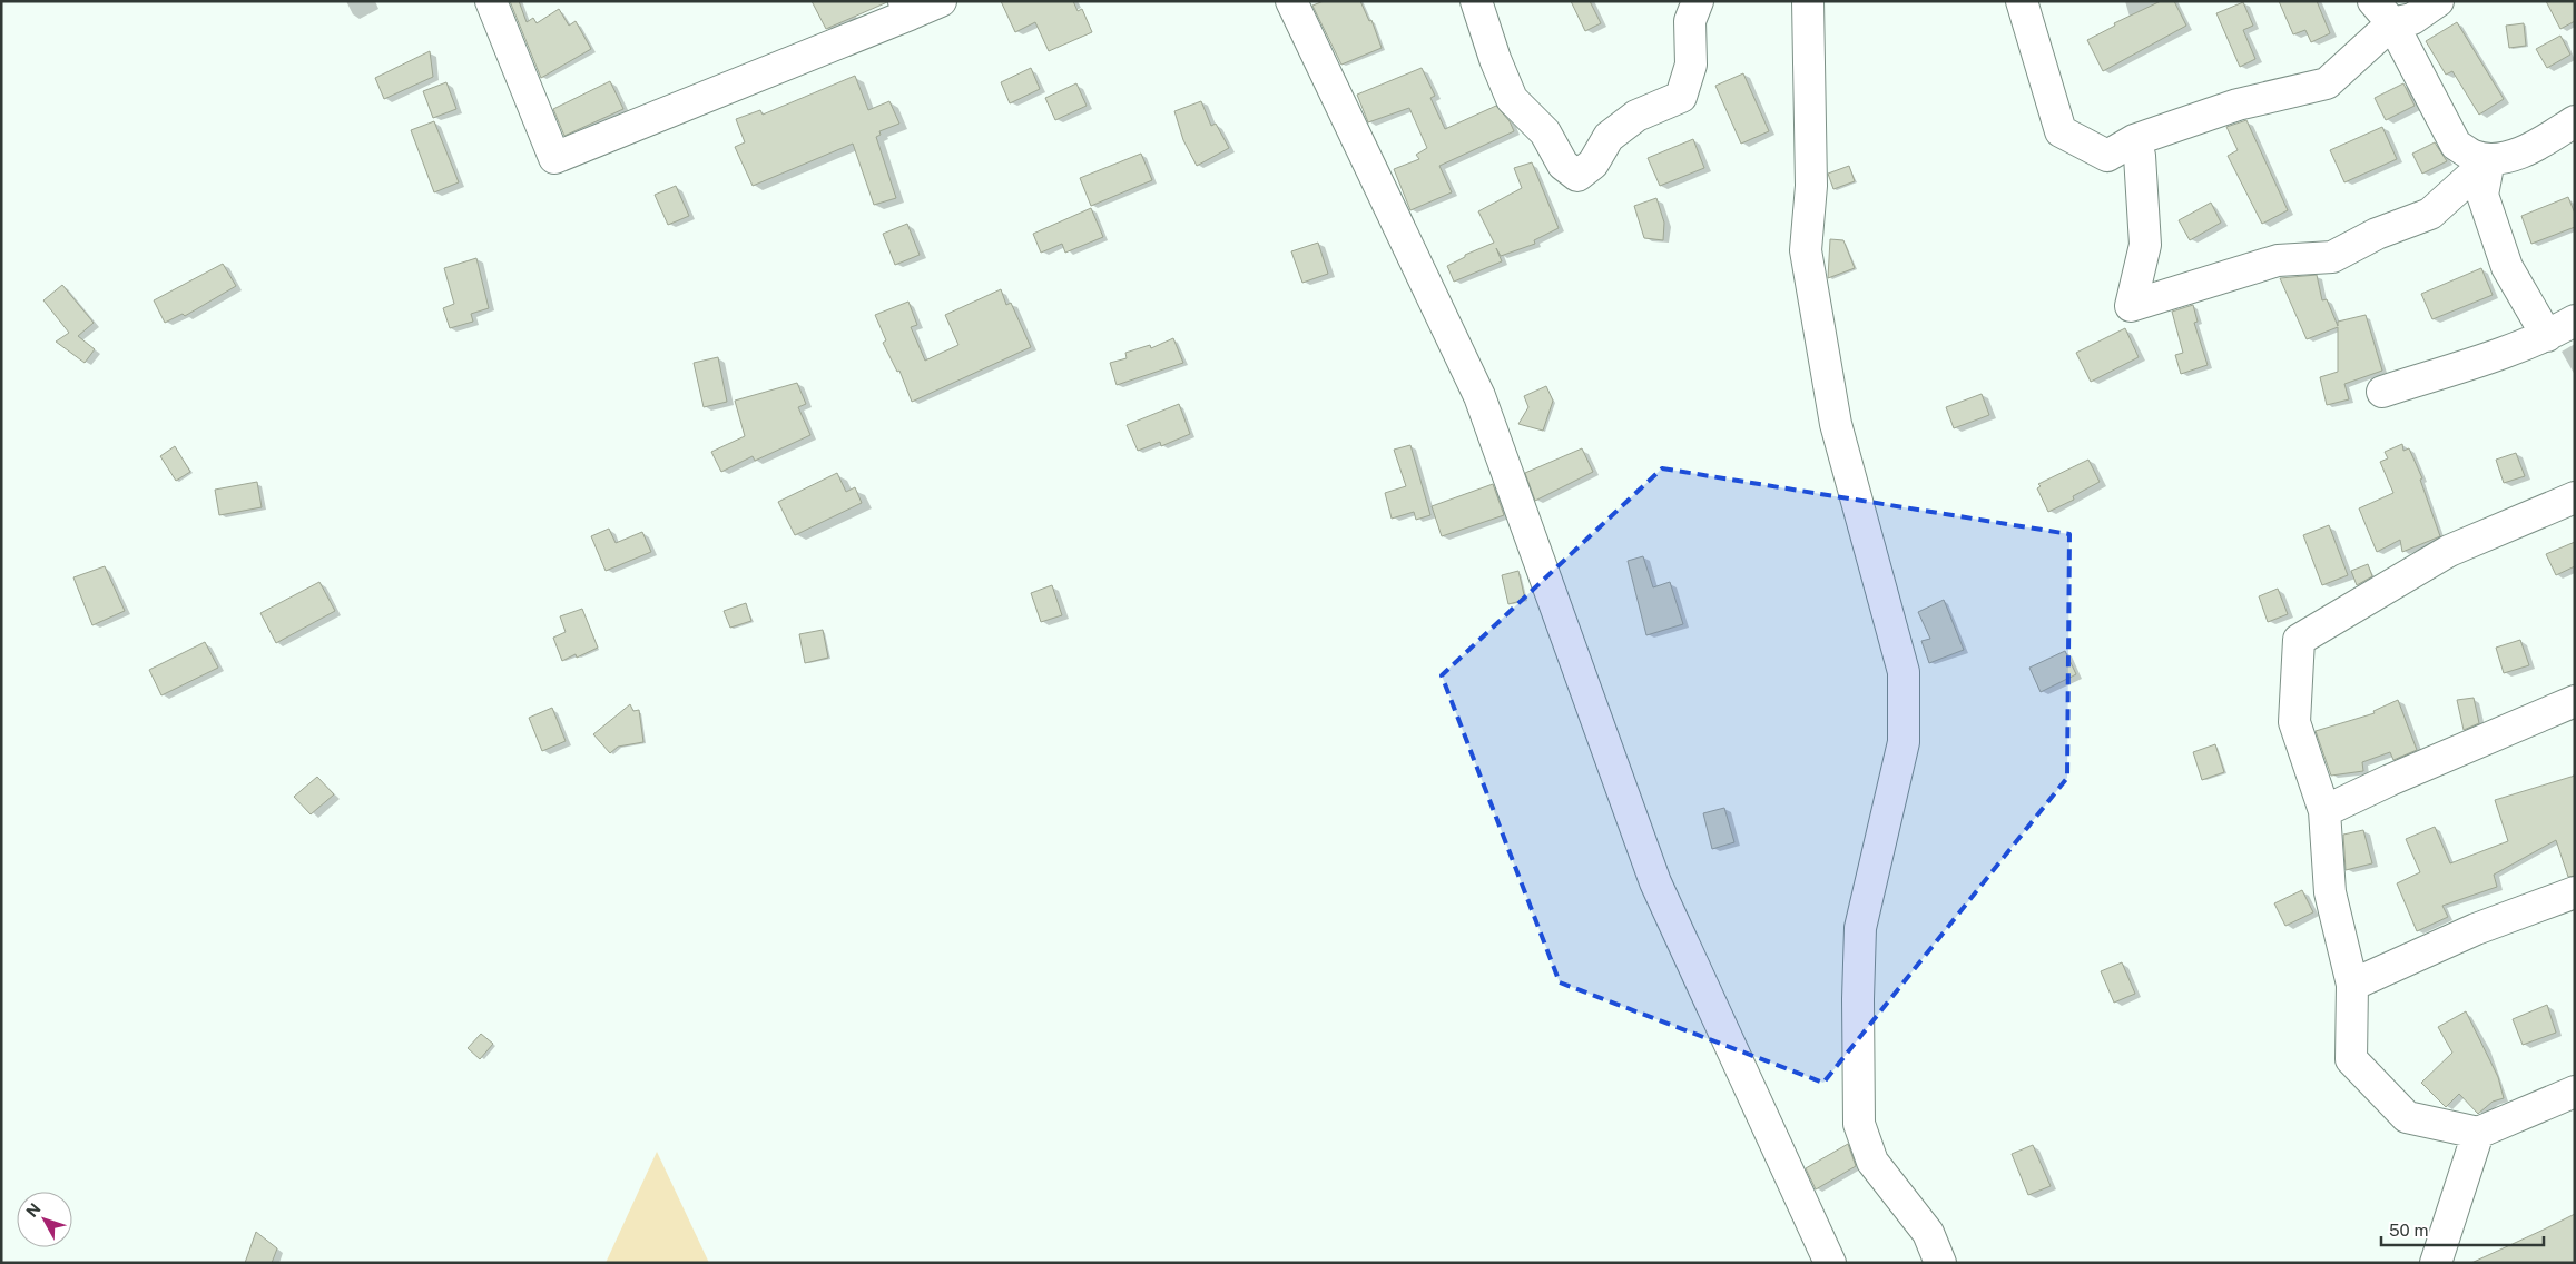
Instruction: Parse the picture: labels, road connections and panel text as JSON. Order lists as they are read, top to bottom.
{
  "scale_bar": "50 m",
  "north": "top left"
}
